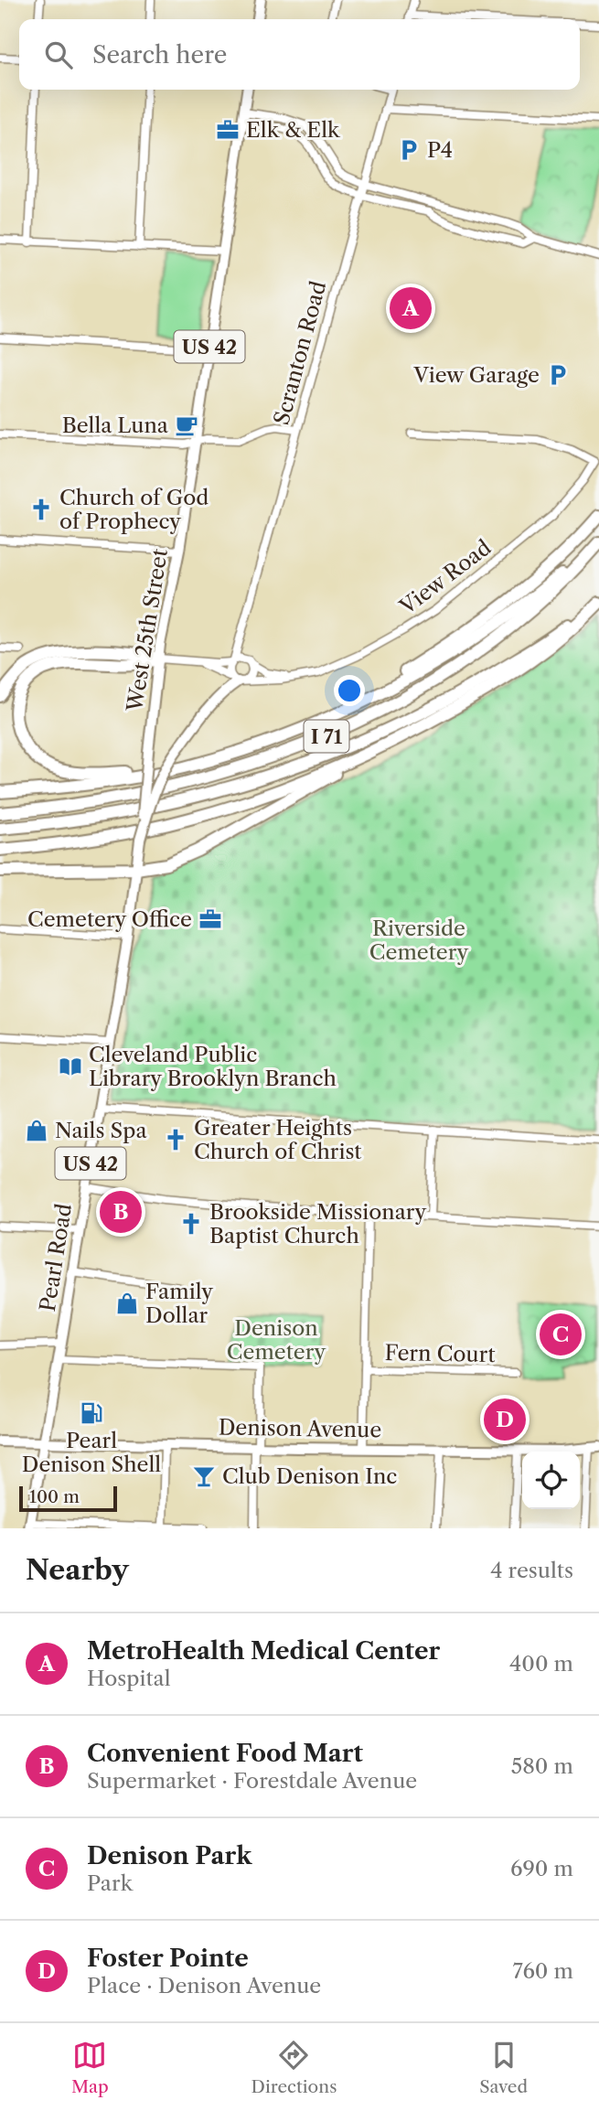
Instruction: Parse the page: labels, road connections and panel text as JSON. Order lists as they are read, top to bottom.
{
  "streets": {
    "highway": ["I 71"],
    "main road": [
      "US 42",
      "West 25th Street",
      "Pearl Road",
      "Denison Avenue"
    ],
    "street": ["Scranton Road", "View Road", "Fern Court"]
  },
  "crossings": [
    ["Scranton Road", "View Road"],
    ["West 25th Street", "Pearl Road"],
    ["Pearl Road", "Denison Avenue"]
  ],
  "parks": ["Riverside Cemetery", "Denison Cemetery"],
  "places": {
    "office": ["Elk & Elk", "Cemetery Office"],
    "parking": ["P4", "View Garage"],
    "cafe": ["Bella Luna"],
    "church": ["Church of God of Prophecy", "Greater Heights Church of Christ", "Brookside Missionary Baptist Church"],
    "library": ["Cleveland Public Library Brooklyn Branch"],
    "shop": ["Nails Spa", "Family Dollar"],
    "fuel station": ["Pearl Denison Shell"],
    "bar": ["Club Denison Inc"]
  },
  "scale_bar": "100 m",
  "page": {
    "search": "Search here",
    "pins": [
      "A",
      "B",
      "C",
      "D"
    ],
    "scale": "100 m",
    "heading": ["Nearby", "4 results"],
    "list": [
      {
        "mark": "A",
        "name": "MetroHealth Medical Center",
        "note": "Hospital",
        "value": "400 m"
      },
      {
        "mark": "B",
        "name": "Convenient Food Mart",
        "note": "Supermarket · Forestdale Avenue",
        "value": "580 m"
      },
      {
        "mark": "C",
        "name": "Denison Park",
        "note": "Park",
        "value": "690 m"
      },
      {
        "mark": "D",
        "name": "Foster Pointe",
        "note": "Place · Denison Avenue",
        "value": "760 m"
      }
    ],
    "nav": ["Map", "Directions", "Saved"]
  }
}
